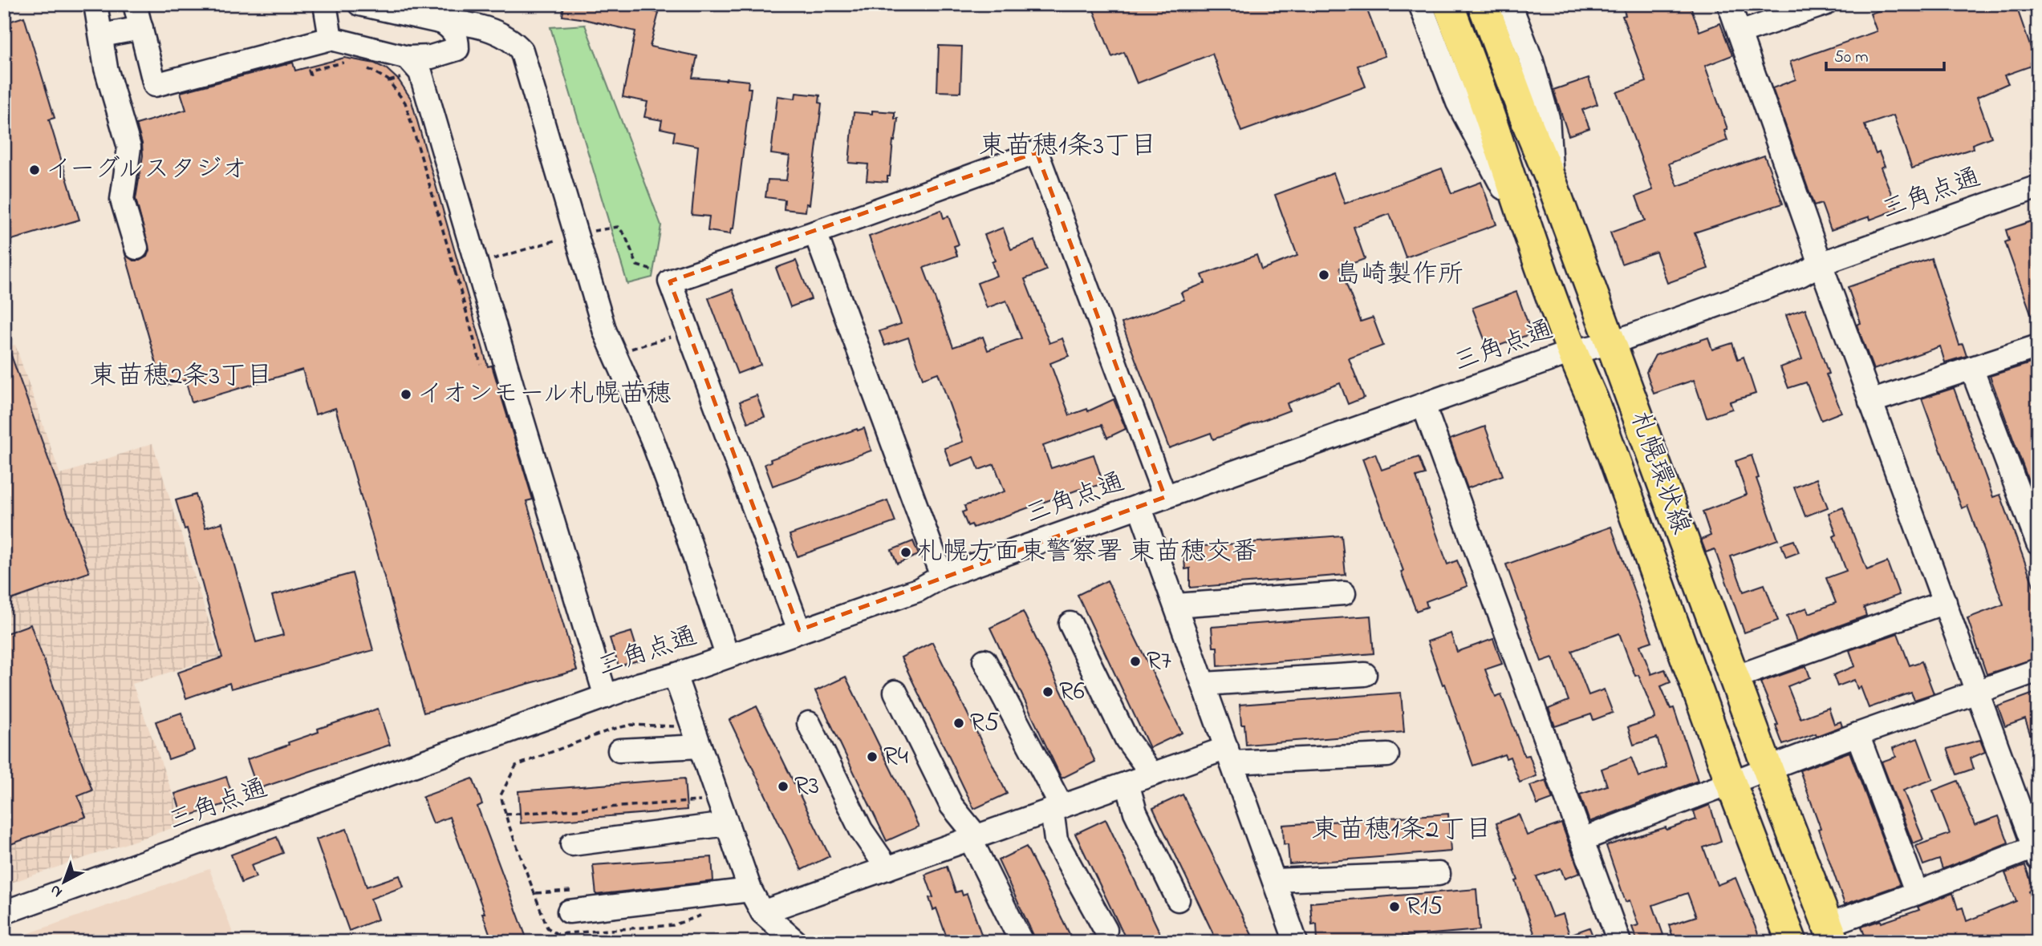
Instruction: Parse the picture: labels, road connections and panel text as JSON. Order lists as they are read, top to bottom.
{
  "streets": {
    "main road": ["札幌環状線"],
    "street": ["三角点通"]
  },
  "crossings": [
    ["三角点通", "札幌環状線"]
  ],
  "districts": ["東苗穂1条3丁目", "東苗穂2条3丁目", "東苗穂1条2丁目"],
  "places": [
    "イーグルスタジオ",
    "島崎製作所",
    "イオンモール札幌苗穂",
    "札幌方面東警察署 東苗穂交番",
    "R7",
    "R6",
    "R5",
    "R4",
    "R3",
    "R15"
  ],
  "scale_bar": "50 m",
  "north": "bottom left"
}
